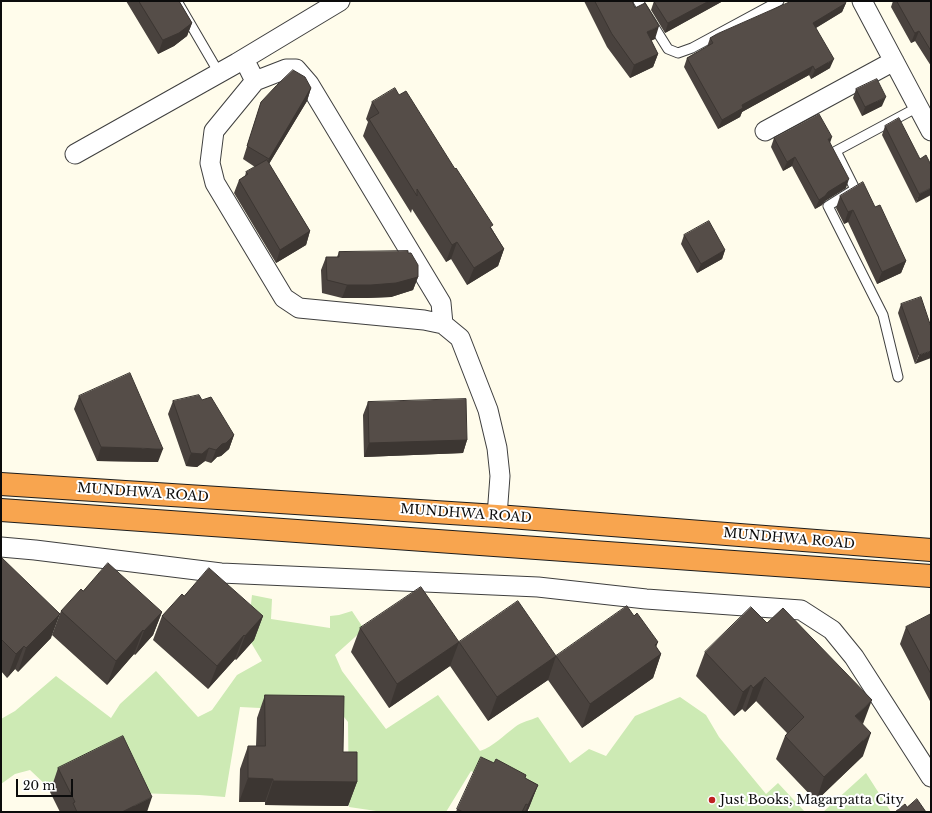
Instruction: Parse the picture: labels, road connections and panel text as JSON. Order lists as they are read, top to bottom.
{
  "streets": {
    "highway": ["MUNDHWA ROAD"]
  },
  "places": ["Just Books, Magarpatta City"],
  "scale_bar": "20 m"
}
